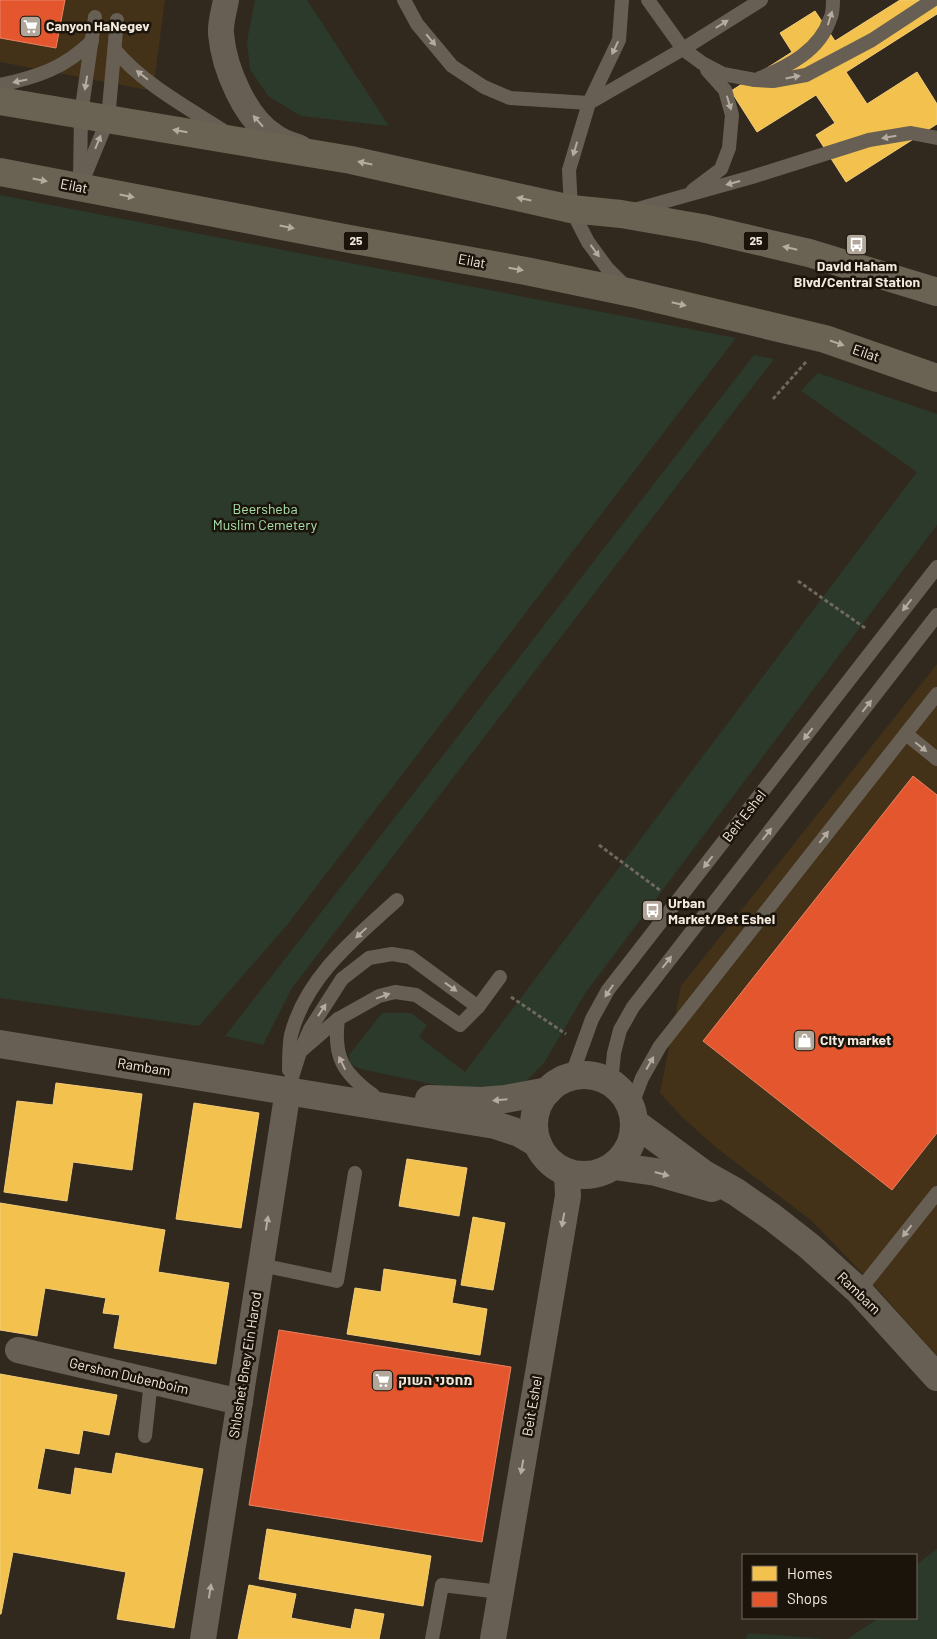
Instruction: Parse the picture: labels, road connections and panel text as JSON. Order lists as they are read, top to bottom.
{
  "streets": {
    "highway": ["Eilat", "25"],
    "street": [
      "Beit Eshel",
      "Rambam",
      "Shloshet Bney Ein Harod",
      "Gershon Dubenboim"
    ]
  },
  "crossings": [
    ["Beit Eshel", "Rambam"],
    ["Rambam", "Shloshet Bney Ein Harod"],
    ["Shloshet Bney Ein Harod", "Gershon Dubenboim"]
  ],
  "one_way": ["Shloshet Bney Ein Harod"],
  "parks": ["Beersheba Muslim Cemetery"],
  "places": {
    "supermarket": ["Canyon HaNegev", "מחסני השוק"],
    "bus stop": ["David Haham Blvd/Central Station", "Urban Market/Bet Eshel"],
    "shop": ["City market"]
  },
  "legend": ["Homes", "Shops"]
}
